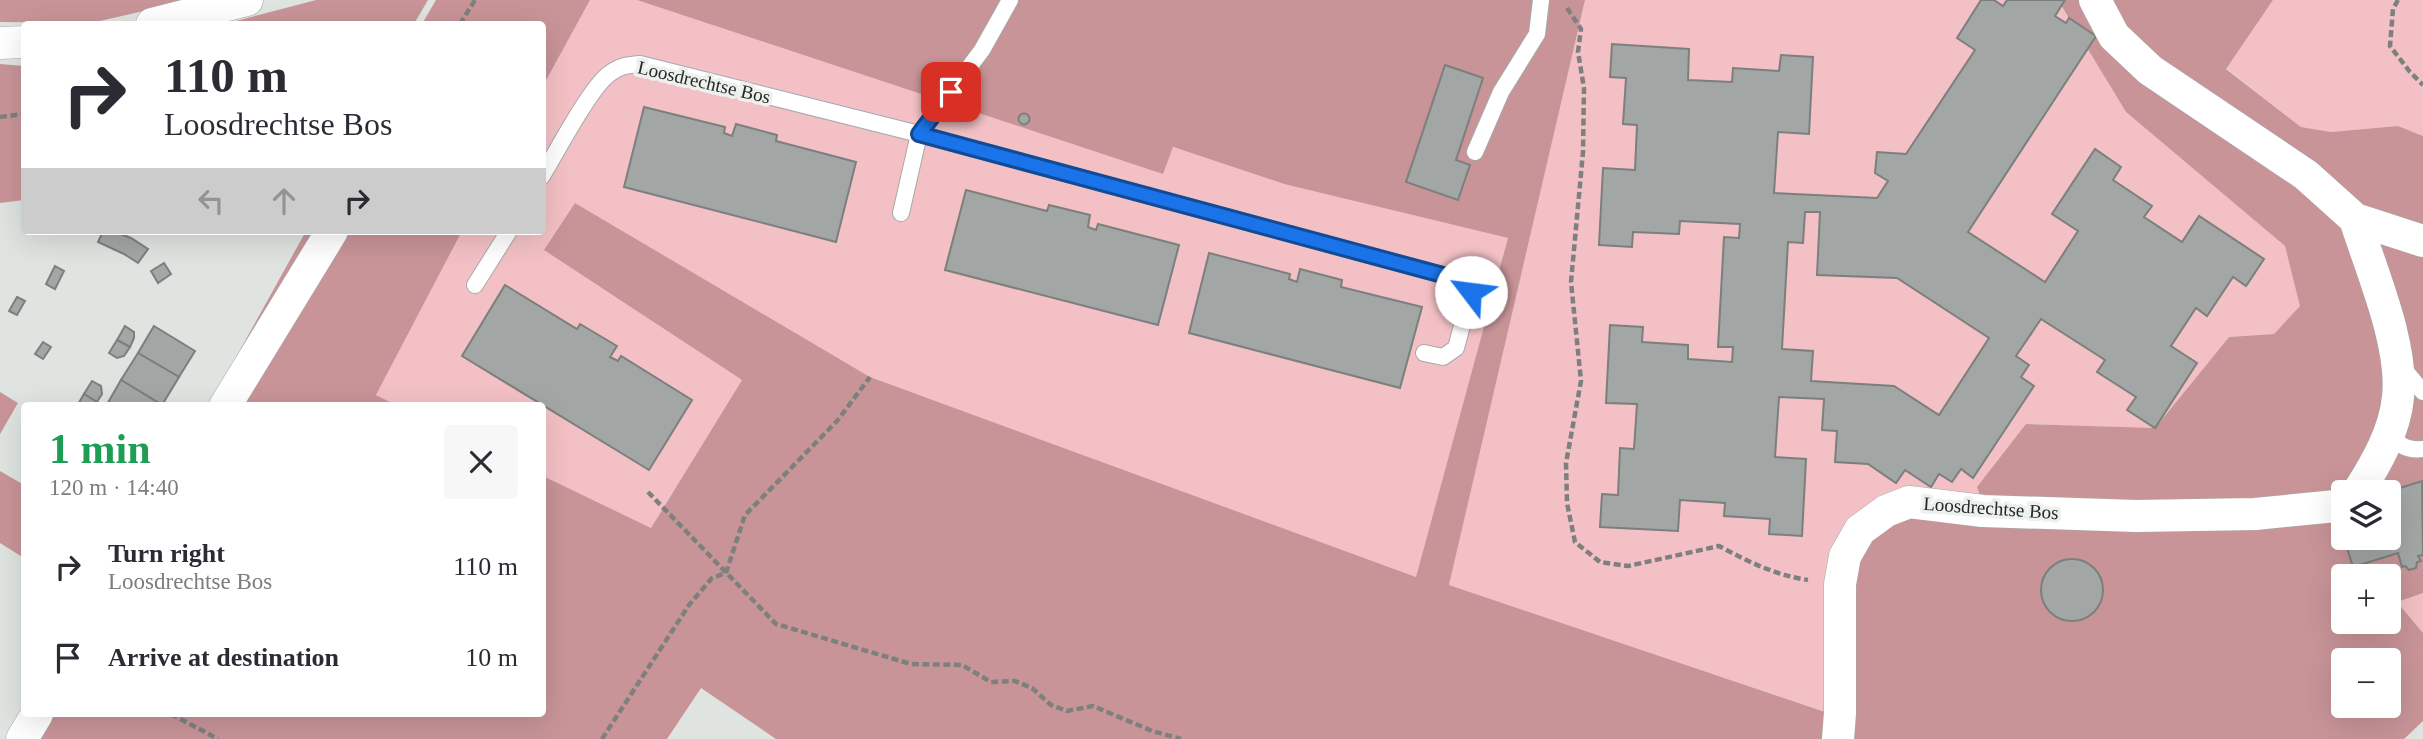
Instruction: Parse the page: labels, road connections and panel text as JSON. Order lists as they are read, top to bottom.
{
  "streets": {
    "street": ["Loosdrechtse Bos"]
  },
  "page": {
    "turn": ["110 m", "Loosdrechtse Bos"],
    "heading": ["1 min", "120 m · 14:40"],
    "map_buttons": ["+", "−"],
    "list": [
      {
        "name": "Turn right",
        "note": "Loosdrechtse Bos",
        "value": "110 m"
      },
      {
        "name": "Arrive at destination",
        "value": "10 m"
      }
    ]
  }
}
